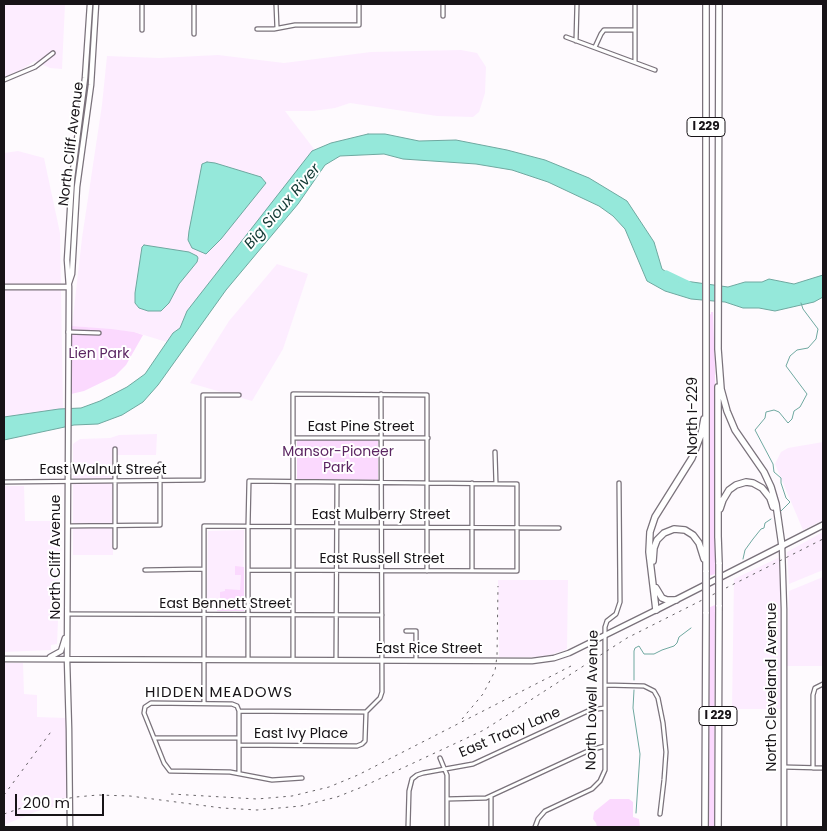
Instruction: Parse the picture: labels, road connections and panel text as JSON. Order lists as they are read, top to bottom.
{
  "streets": {
    "highway": ["I 229", "North I-229"],
    "main road": ["North Cliff Avenue", "East Rice Street", "North Cleveland Avenue"],
    "street": [
      "East Pine Street",
      "East Walnut Street",
      "East Mulberry Street",
      "East Russell Street",
      "East Bennett Street",
      "North Lowell Avenue",
      "East Tracy Lane",
      "East Ivy Place"
    ]
  },
  "crossings": [
    ["I 229", "North I-229"],
    ["North Cliff Avenue", "East Walnut Street"],
    ["North Cliff Avenue", "East Bennett Street"],
    ["North Cliff Avenue", "East Rice Street"],
    ["East Mulberry Street", "East Russell Street"],
    ["East Rice Street", "North Cleveland Avenue"],
    ["East Rice Street", "North Lowell Avenue"],
    ["North Lowell Avenue", "East Tracy Lane"]
  ],
  "districts": ["HIDDEN MEADOWS"],
  "water": ["Big Sioux River"],
  "parks": ["Lien Park", "Mansor-Pioneer Park"],
  "scale_bar": "200 m"
}
